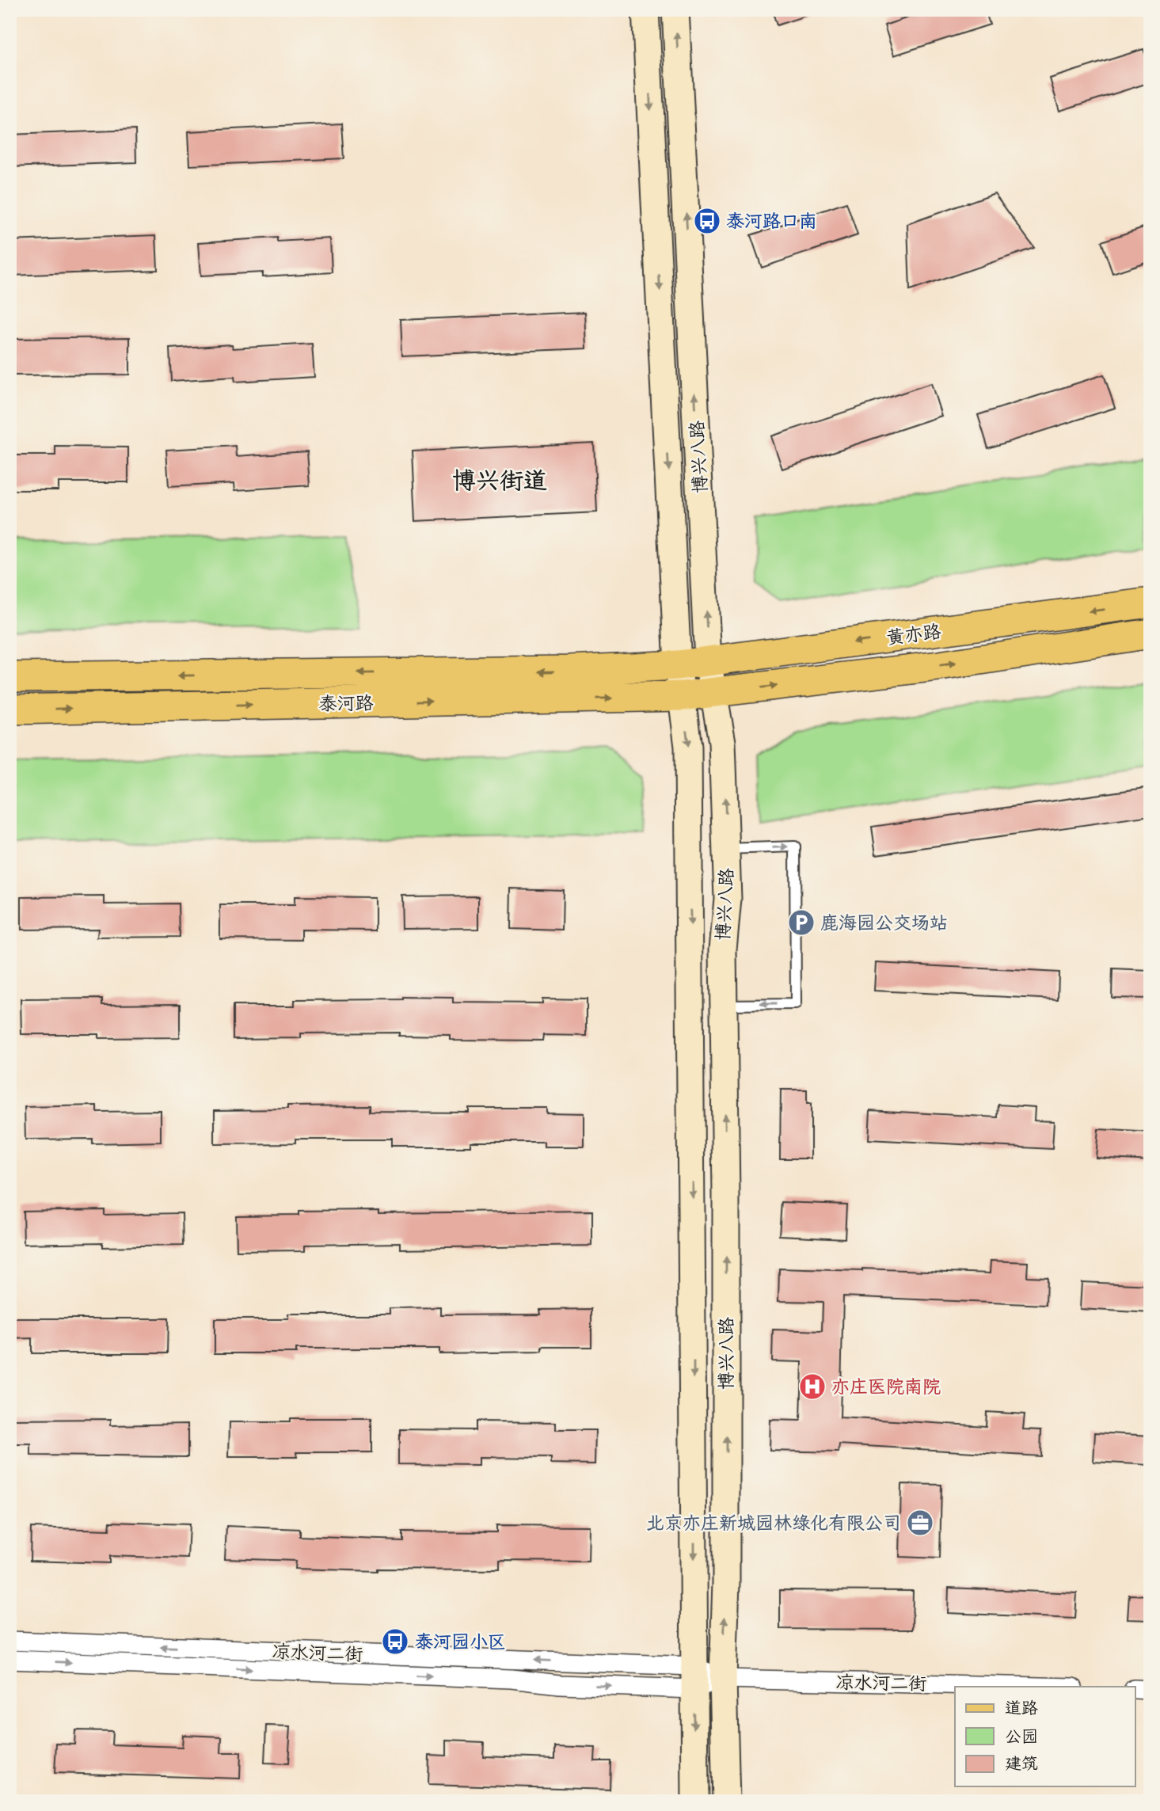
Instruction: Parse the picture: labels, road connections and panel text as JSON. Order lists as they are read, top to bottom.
{
  "streets": {
    "main road": ["黄亦路", "泰河路"],
    "street": ["博兴八路", "凉水河二街"]
  },
  "crossings": [
    ["博兴八路", "黄亦路"],
    ["博兴八路", "泰河路"],
    ["博兴八路", "凉水河二街"],
    ["黄亦路", "泰河路"]
  ],
  "districts": ["博兴街道"],
  "places": {
    "bus stop": ["泰河路口南", "泰河园小区"],
    "parking": ["鹿海园公交场站"],
    "hospital": ["亦庄医院南院"],
    "office": ["北京亦庄新城园林绿化有限公司"]
  },
  "legend": ["道路", "公园", "建筑"]
}
